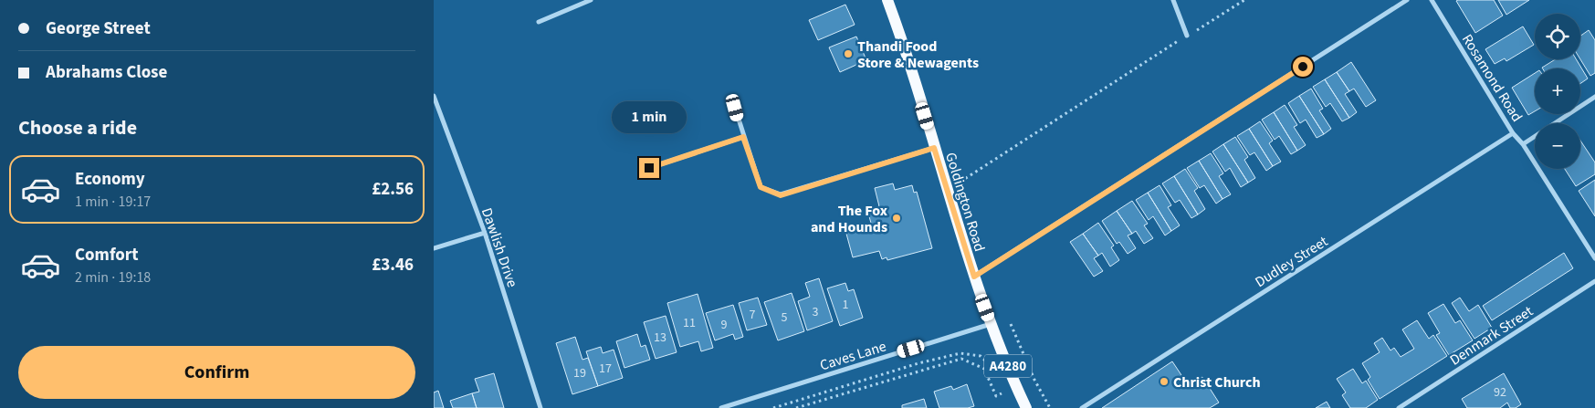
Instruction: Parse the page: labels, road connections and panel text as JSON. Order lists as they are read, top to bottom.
{
  "streets": {
    "main road": ["Goldington Road", "A4280"],
    "street": [
      "Rosamond Road",
      "Dawlish Drive",
      "Dudley Street",
      "Denmark Street",
      "Caves Lane"
    ]
  },
  "crossings": [
    ["Rosamond Road", "Dudley Street"],
    ["Goldington Road", "Caves Lane"]
  ],
  "places": ["Thandi Food Store & Newagents", "The Fox and Hounds", "Christ Church"],
  "house_numbers": [
    "1",
    "3",
    "7",
    "5",
    "11",
    "9",
    "13",
    "17",
    "19",
    "92"
  ],
  "page": {
    "banner": ["George Street", "Abrahams Close"],
    "map_buttons": ["+", "−"],
    "heading": "Choose a ride",
    "bubble": "1 min",
    "list": [
      {
        "name": "Economy",
        "note": "1 min · 19:17",
        "value": "£2.56"
      },
      {
        "name": "Comfort",
        "note": "2 min · 19:18",
        "value": "£3.46"
      }
    ],
    "buttons": "Confirm"
  }
}
